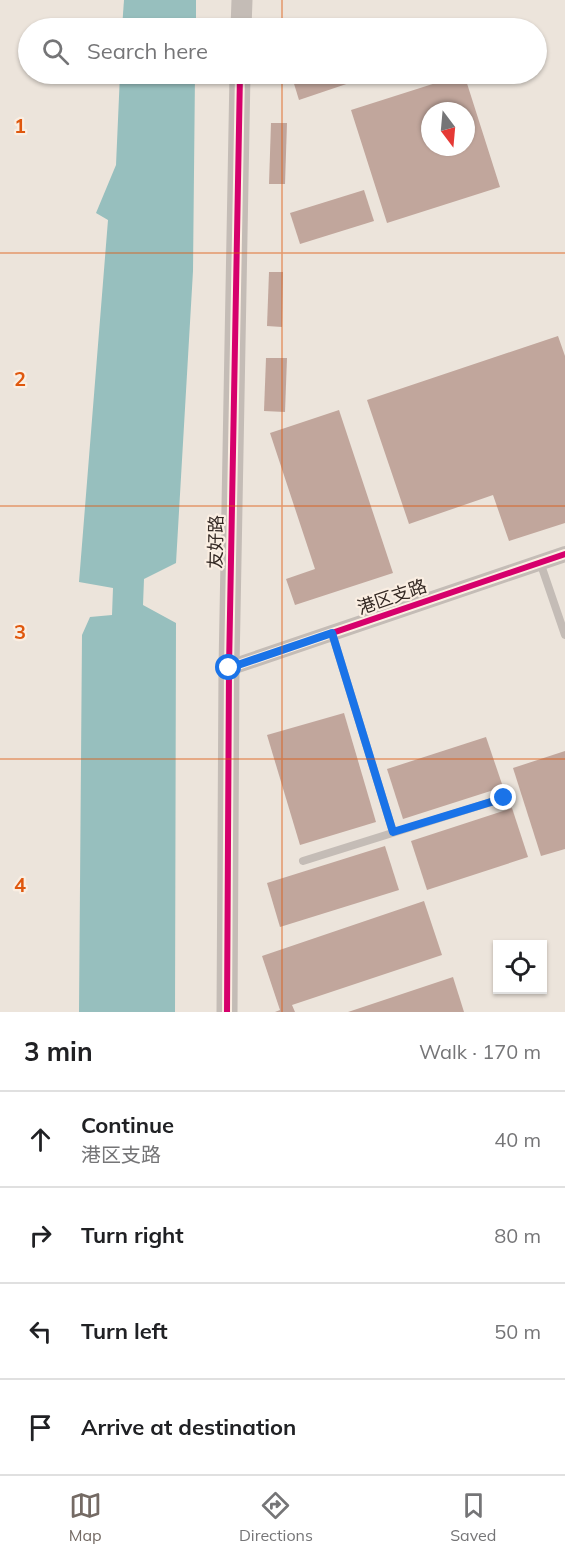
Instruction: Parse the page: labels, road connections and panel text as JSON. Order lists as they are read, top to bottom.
{
  "streets": {
    "street": ["友好路", "港区支路"]
  },
  "crossings": [
    ["友好路", "港区支路"]
  ],
  "north": "bottom",
  "page": {
    "search": "Search here",
    "heading": ["3 min", "Walk · 170 m"],
    "list": [
      ["Continue", "港区支路", "40 m"],
      ["Turn right", "80 m"],
      ["Turn left", "50 m"],
      "Arrive at destination"
    ],
    "nav": ["Map", "Directions", "Saved"]
  },
  "grid": {
    "rows": [
      "1",
      "2",
      "3",
      "4"
    ]
  }
}
